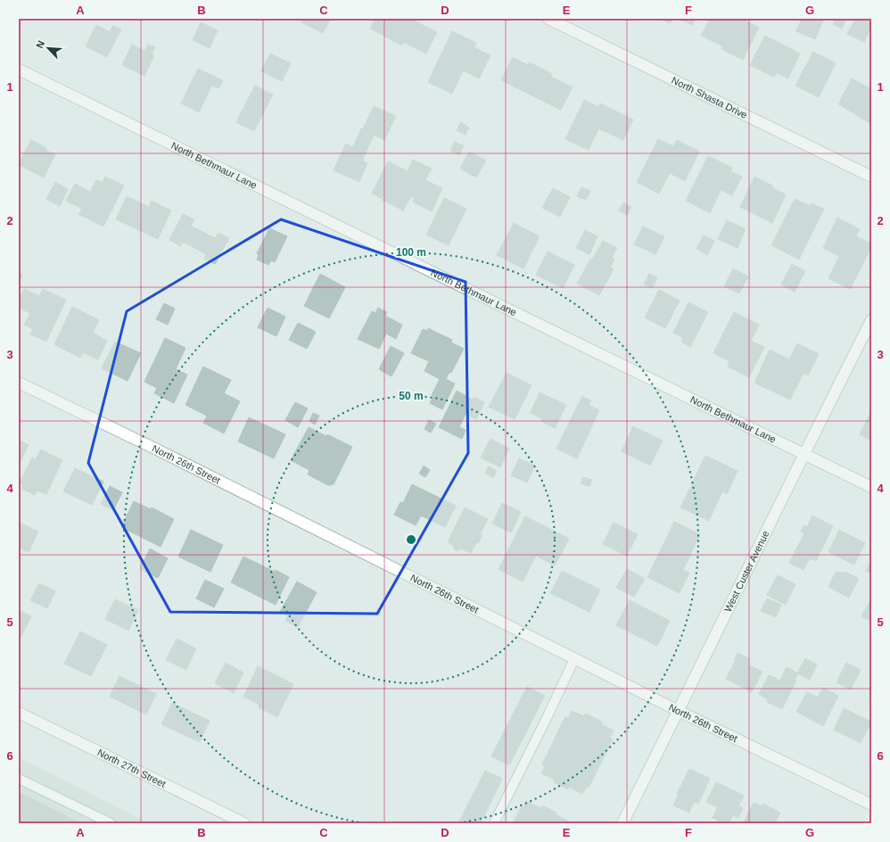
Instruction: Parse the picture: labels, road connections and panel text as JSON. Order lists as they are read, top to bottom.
{
  "streets": {
    "street": [
      "North Shasta Drive",
      "North Bethmaur Lane",
      "North 26th Street",
      "West Custer Avenue",
      "North 27th Street"
    ]
  },
  "crossings": [
    ["North Bethmaur Lane", "West Custer Avenue"],
    ["North 26th Street", "West Custer Avenue"]
  ],
  "north": "top left",
  "grid": {
    "columns": [
      "A",
      "B",
      "C",
      "D",
      "E",
      "F",
      "G"
    ],
    "rows": [
      "1",
      "2",
      "3",
      "4",
      "5",
      "6"
    ]
  },
  "rings": ["100 m", "50 m"]
}
